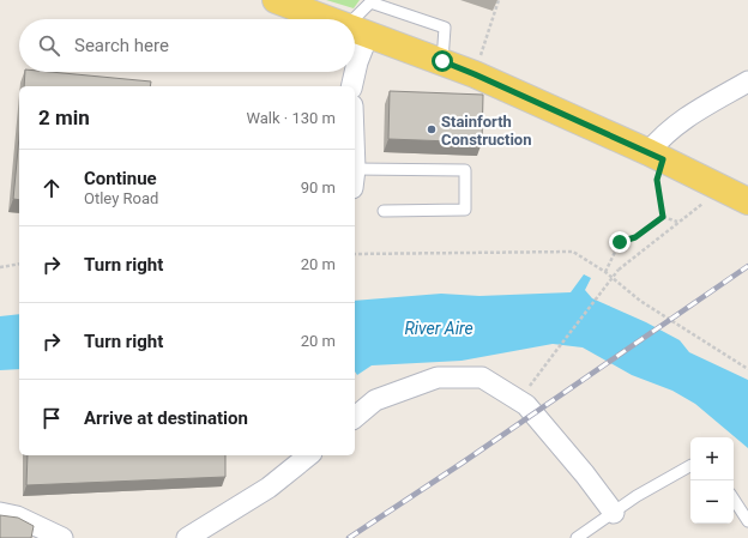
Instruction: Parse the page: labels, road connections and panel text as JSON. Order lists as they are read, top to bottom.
{
  "water": ["River Aire"],
  "places": ["Stainforth Construction"],
  "page": {
    "search": "Search here",
    "heading": ["2 min", "Walk · 130 m"],
    "list": [
      ["Continue", "Otley Road", "90 m"],
      ["Turn right", "20 m"],
      ["Turn right", "20 m"],
      "Arrive at destination"
    ],
    "map_buttons": ["+", "−"]
  }
}
